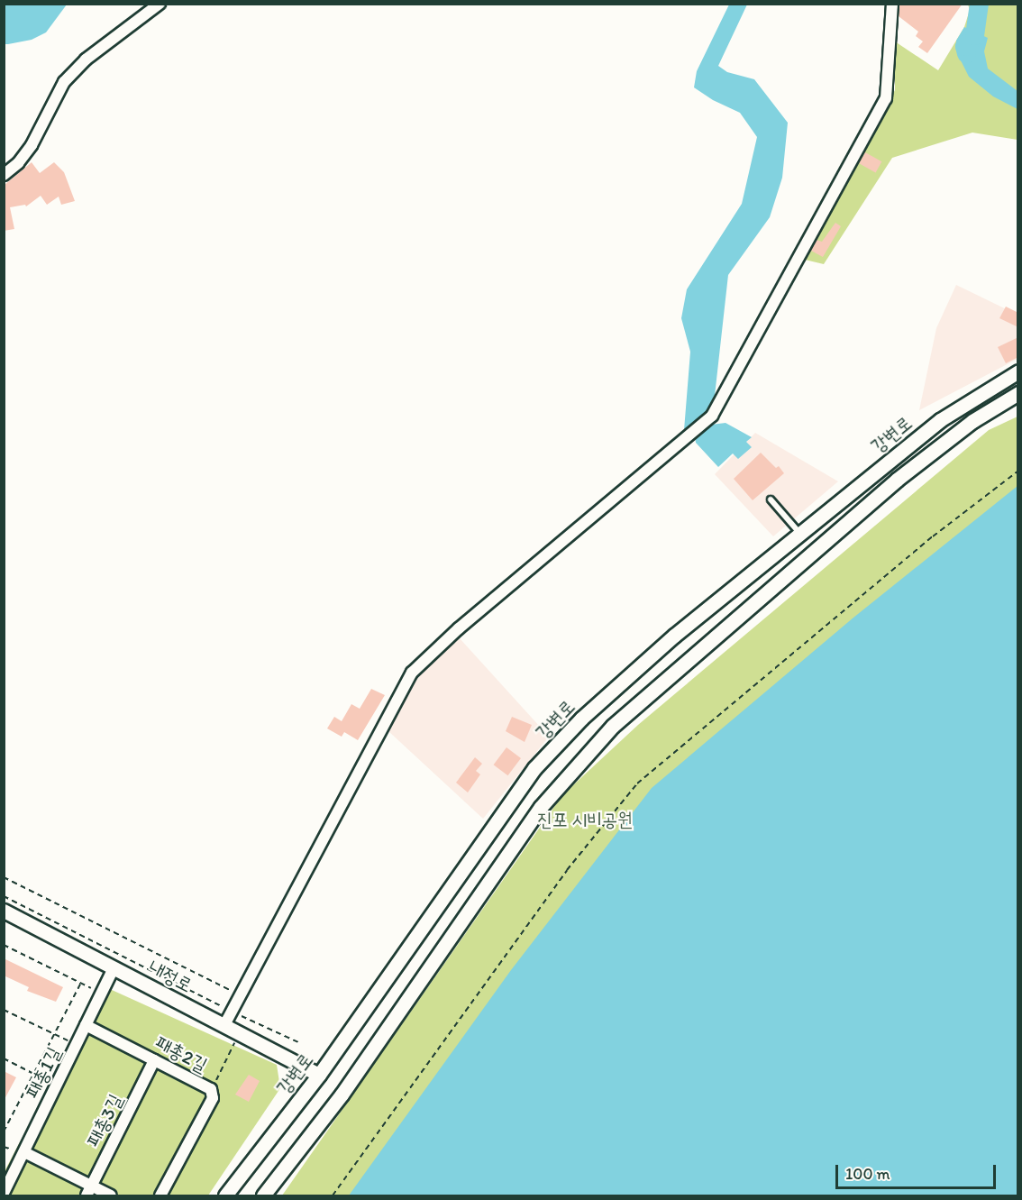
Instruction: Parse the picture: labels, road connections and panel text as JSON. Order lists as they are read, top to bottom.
{
  "streets": {
    "street": [
      "강변로",
      "내정로",
      "패총2길",
      "패총1길",
      "패총3길"
    ]
  },
  "crossings": [
    ["강변로", "내정로"],
    ["내정로", "패총1길"],
    ["패총2길", "패총1길"],
    ["패총2길", "패총3길"]
  ],
  "parks": ["진포 시비공원"],
  "scale_bar": "100 m"
}
